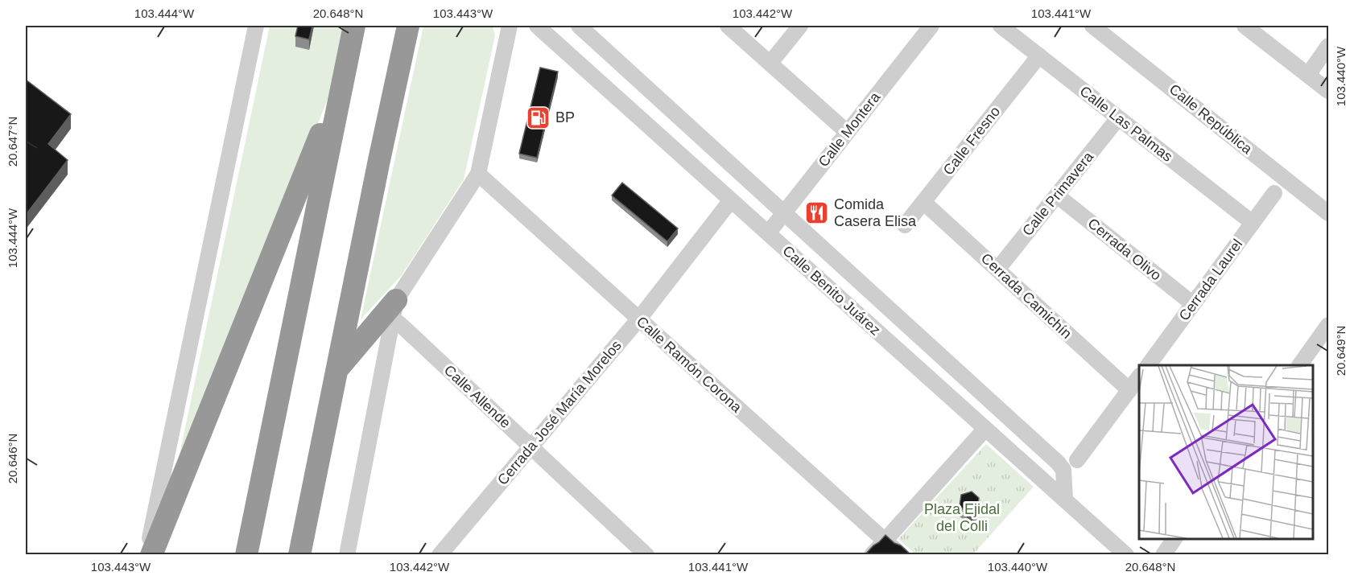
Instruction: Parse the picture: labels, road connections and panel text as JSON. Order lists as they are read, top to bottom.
{
  "streets": {
    "street": [
      "Calle República",
      "Calle Las Palmas",
      "Calle Montera",
      "Calle Fresno",
      "Calle Primavera",
      "Cerrada Olivo",
      "Cerrada Laurel",
      "Calle Benito Juárez",
      "Cerrada Camichín",
      "Calle Ramón Corona",
      "Calle Allende",
      "Cerrada José María Morelos"
    ]
  },
  "crossings": [
    ["Calle Las Palmas", "Calle Fresno"],
    ["Calle Las Palmas", "Calle Primavera"],
    ["Calle Las Palmas", "Cerrada Laurel"],
    ["Calle Montera", "Calle Benito Juárez"],
    ["Calle Fresno", "Cerrada Camichín"],
    ["Calle Primavera", "Cerrada Olivo"],
    ["Calle Primavera", "Cerrada Camichín"],
    ["Cerrada Olivo", "Cerrada Laurel"],
    ["Calle Benito Juárez", "Cerrada José María Morelos"],
    ["Calle Ramón Corona", "Cerrada José María Morelos"],
    ["Calle Allende", "Cerrada José María Morelos"]
  ],
  "parks": ["Plaza Ejidal del Colli"],
  "places": {
    "fuel station": ["BP"],
    "restaurant": ["Comida Casera Elisa"]
  },
  "coordinates": [
    "103.444°W",
    "20.648°N",
    "103.443°W",
    "103.442°W",
    "103.441°W",
    "103.440°W",
    "20.647°N",
    "20.649°N",
    "20.646°N"
  ]
}
